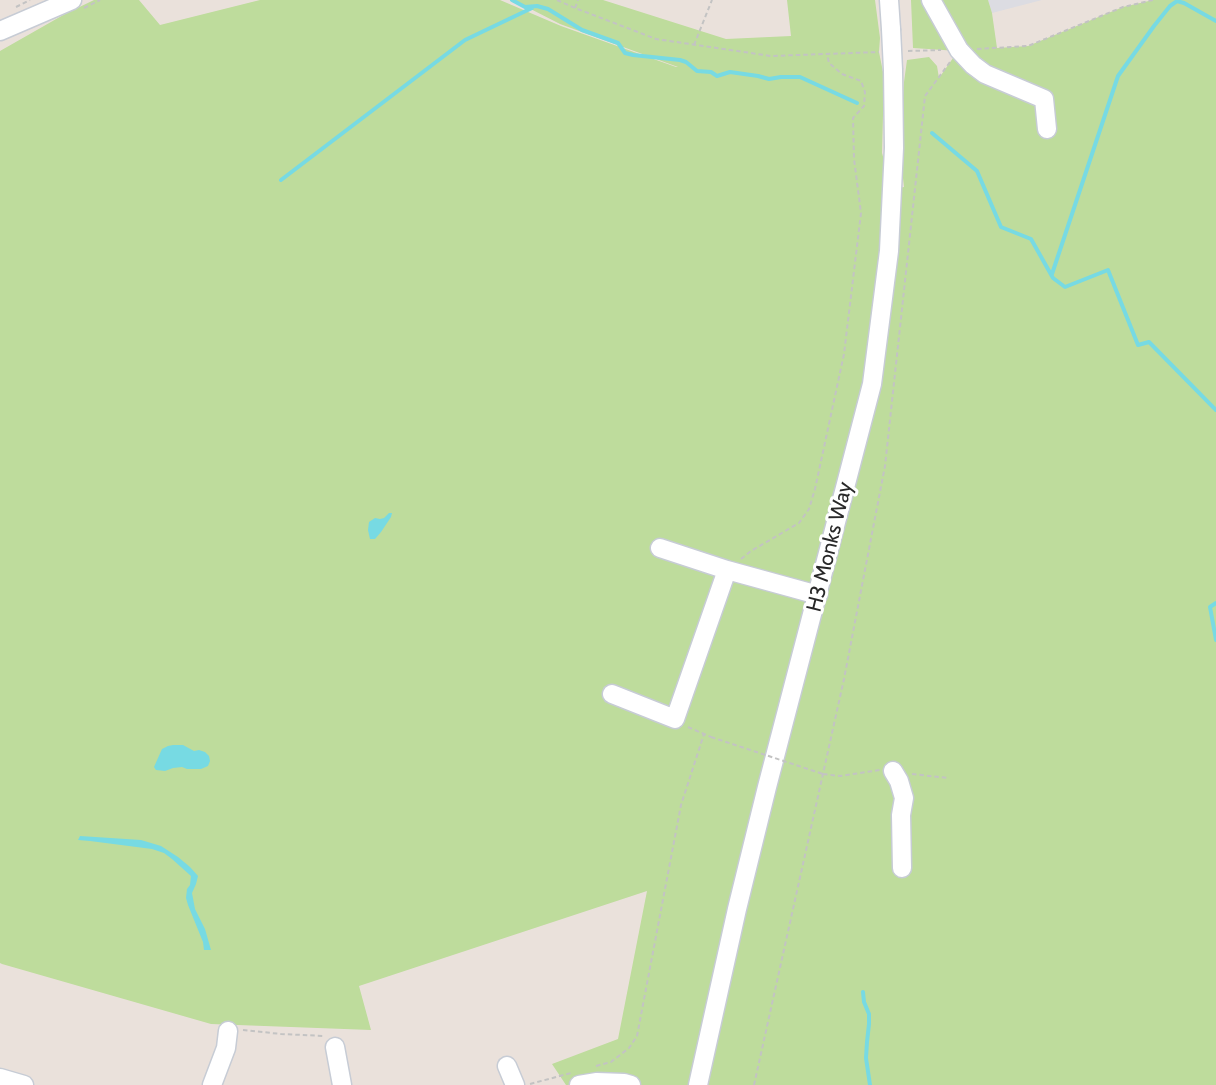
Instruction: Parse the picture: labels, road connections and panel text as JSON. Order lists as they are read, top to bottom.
{
  "streets": {
    "street": ["H3 Monks Way"]
  }
}
